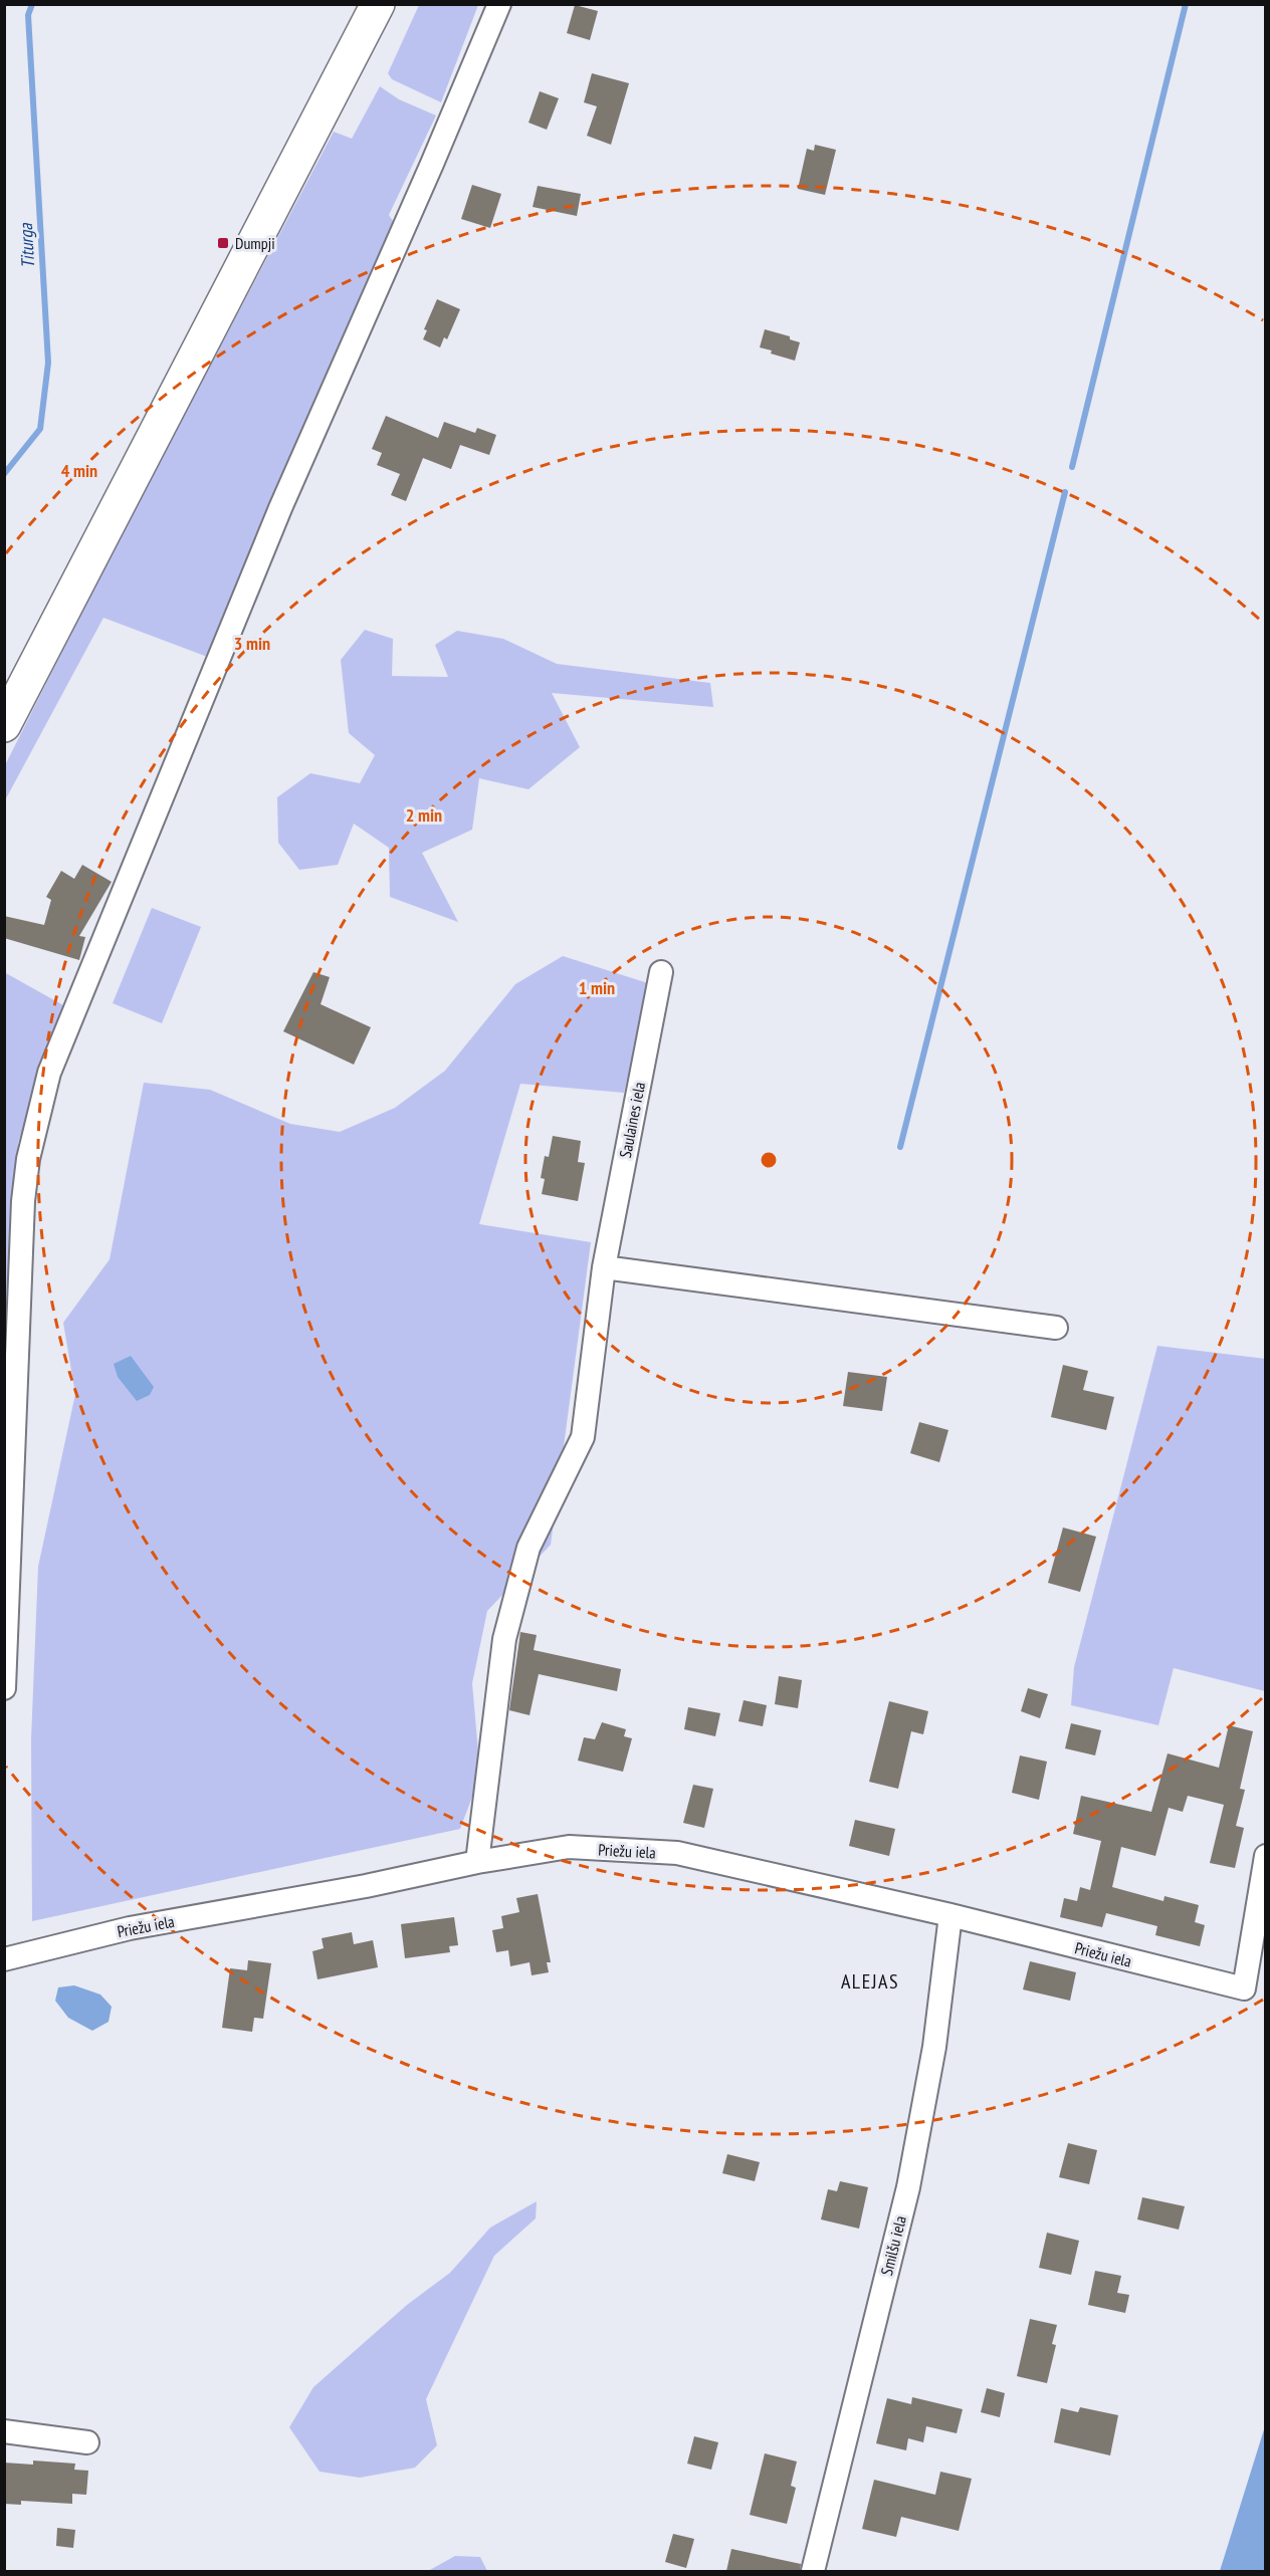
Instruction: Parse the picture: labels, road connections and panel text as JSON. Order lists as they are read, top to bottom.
{
  "streets": {
    "street": ["Saulaines iela", "Priežu iela", "Smilšu iela"]
  },
  "crossings": [
    ["Saulaines iela", "Priežu iela"],
    ["Priežu iela", "Smilšu iela"]
  ],
  "districts": ["ALEJAS"],
  "water": ["Titurga"],
  "places": {
    "transit": ["Dumpji"]
  },
  "rings": [
    "4 min",
    "3 min",
    "2 min",
    "1 min"
  ]
}
